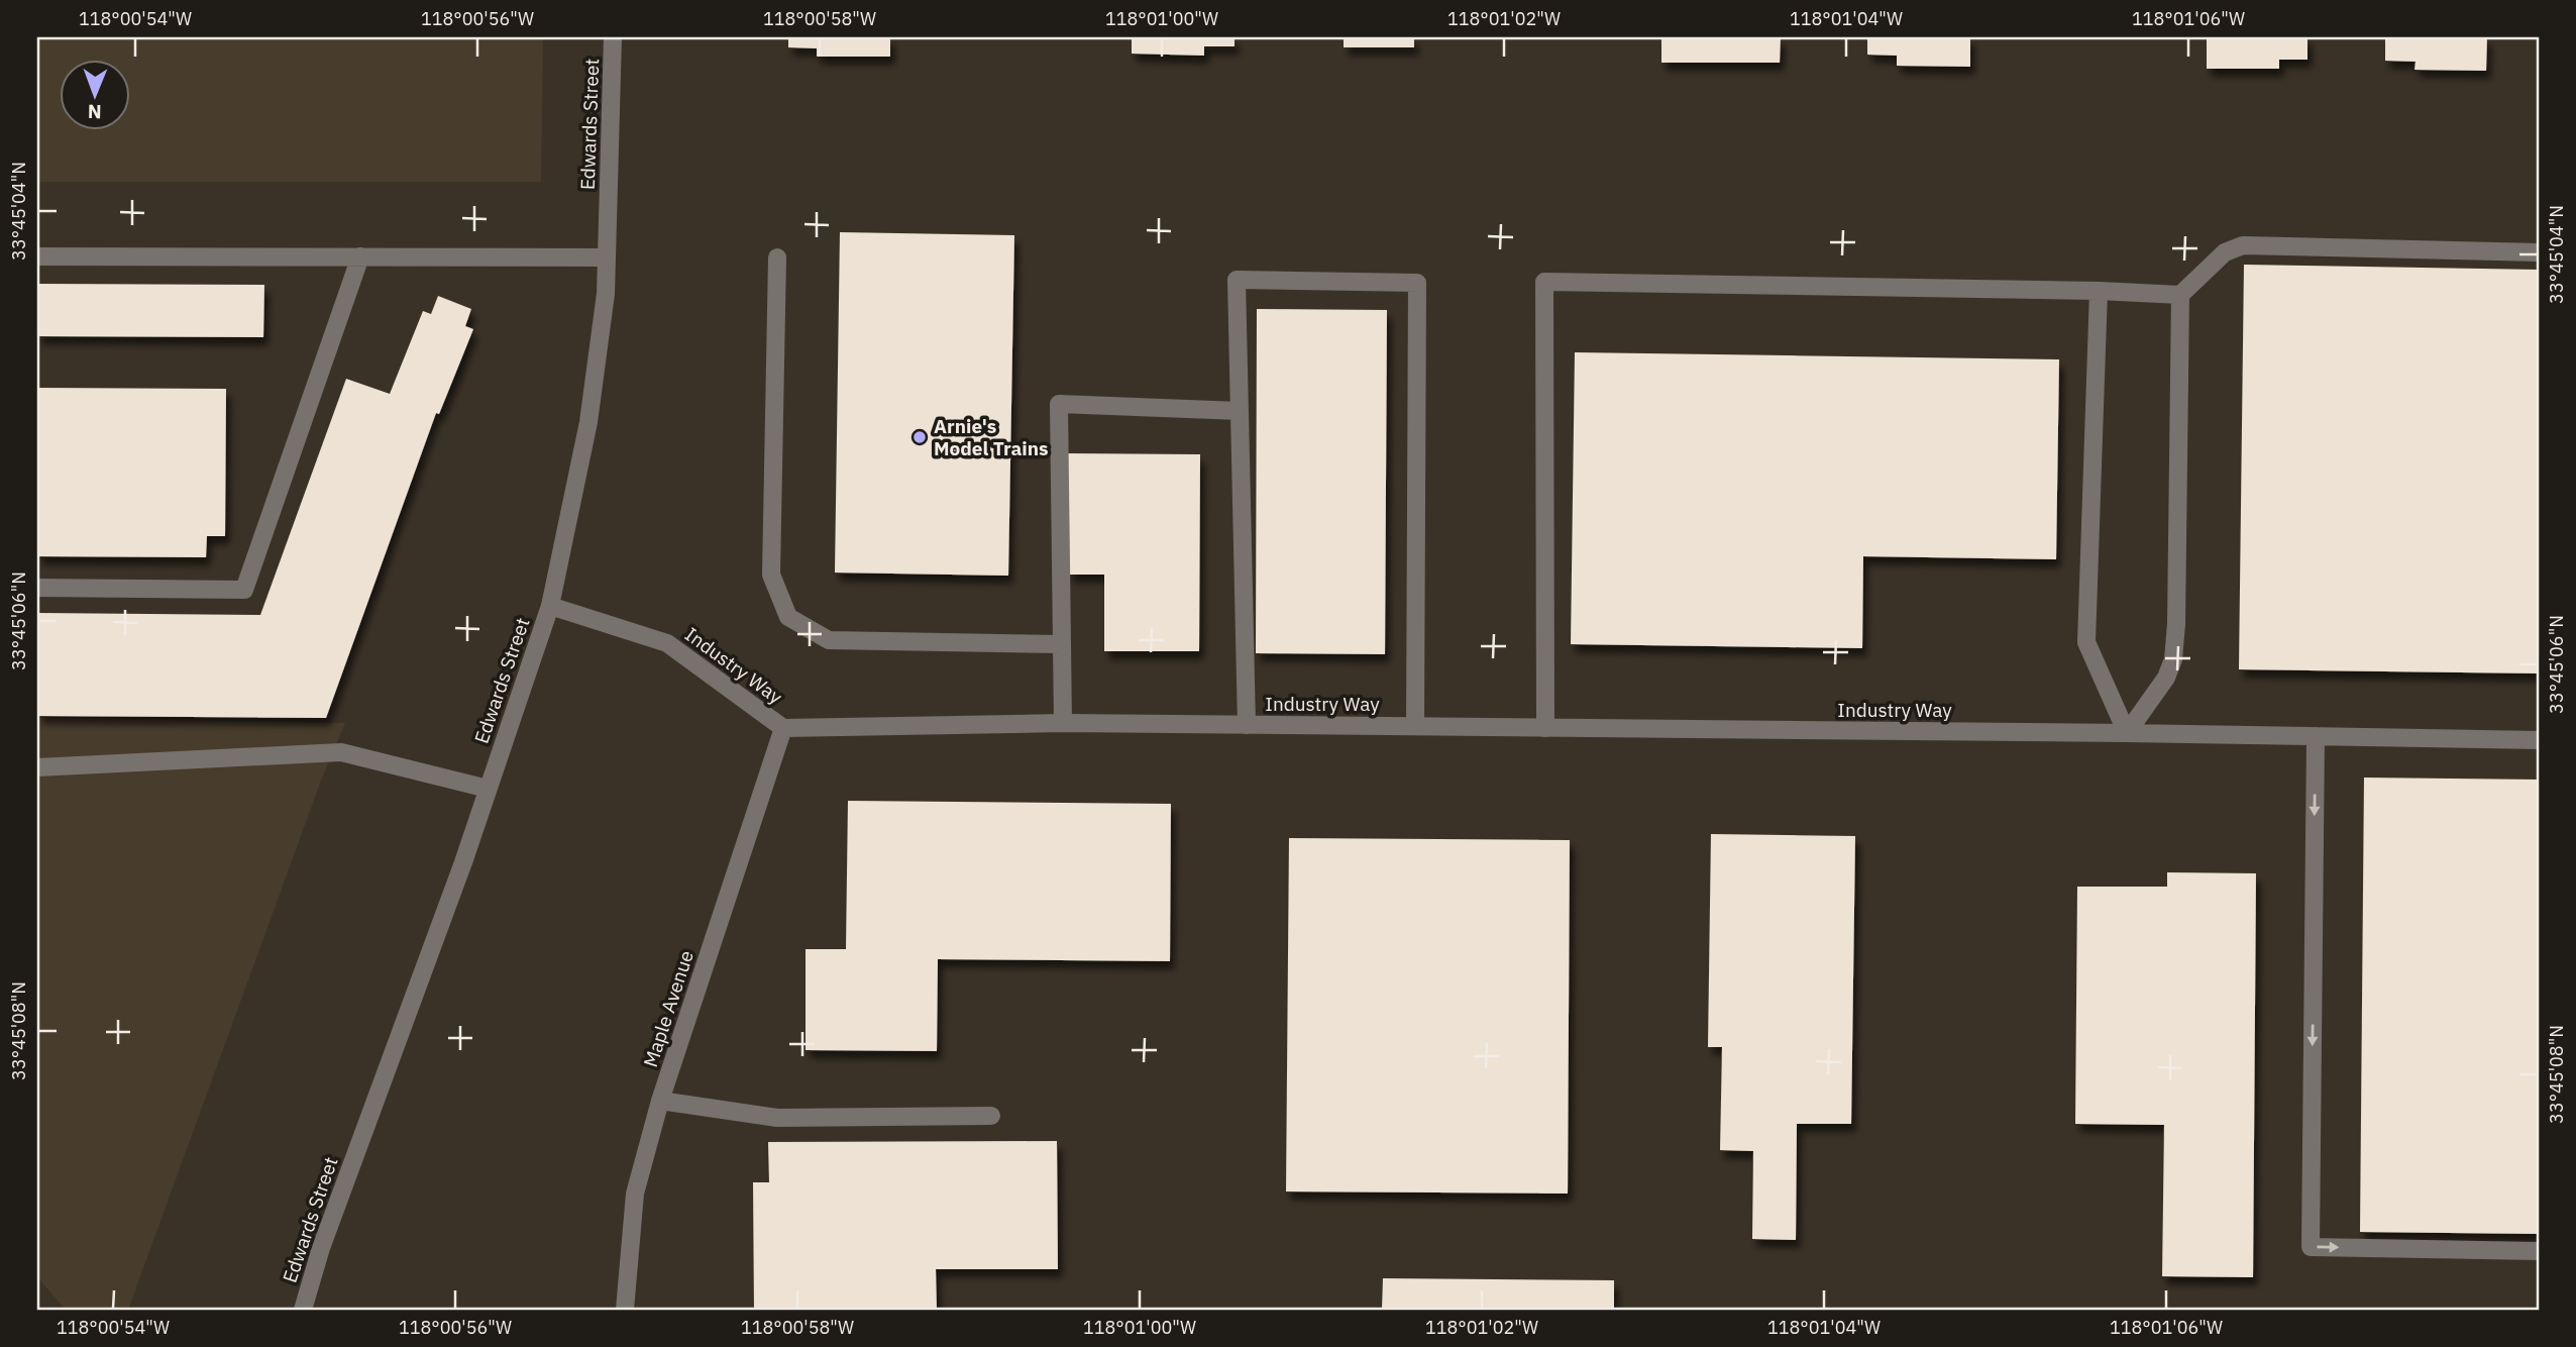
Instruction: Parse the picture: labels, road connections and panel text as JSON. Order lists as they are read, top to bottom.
{
  "streets": {
    "street": ["Edwards Street", "Industry Way", "Maple Avenue"]
  },
  "crossings": [
    ["Edwards Street", "Industry Way"],
    ["Industry Way", "Maple Avenue"]
  ],
  "places": ["Arnie's Model Trains"],
  "north": "bottom",
  "coordinates": [
    "118°00'54\"W",
    "118°00'56\"W",
    "118°00'58\"W",
    "118°01'00\"W",
    "118°01'02\"W",
    "118°01'04\"W",
    "118°01'06\"W",
    "33°45'04\"N",
    "33°45'06\"N",
    "33°45'08\"N"
  ]
}
